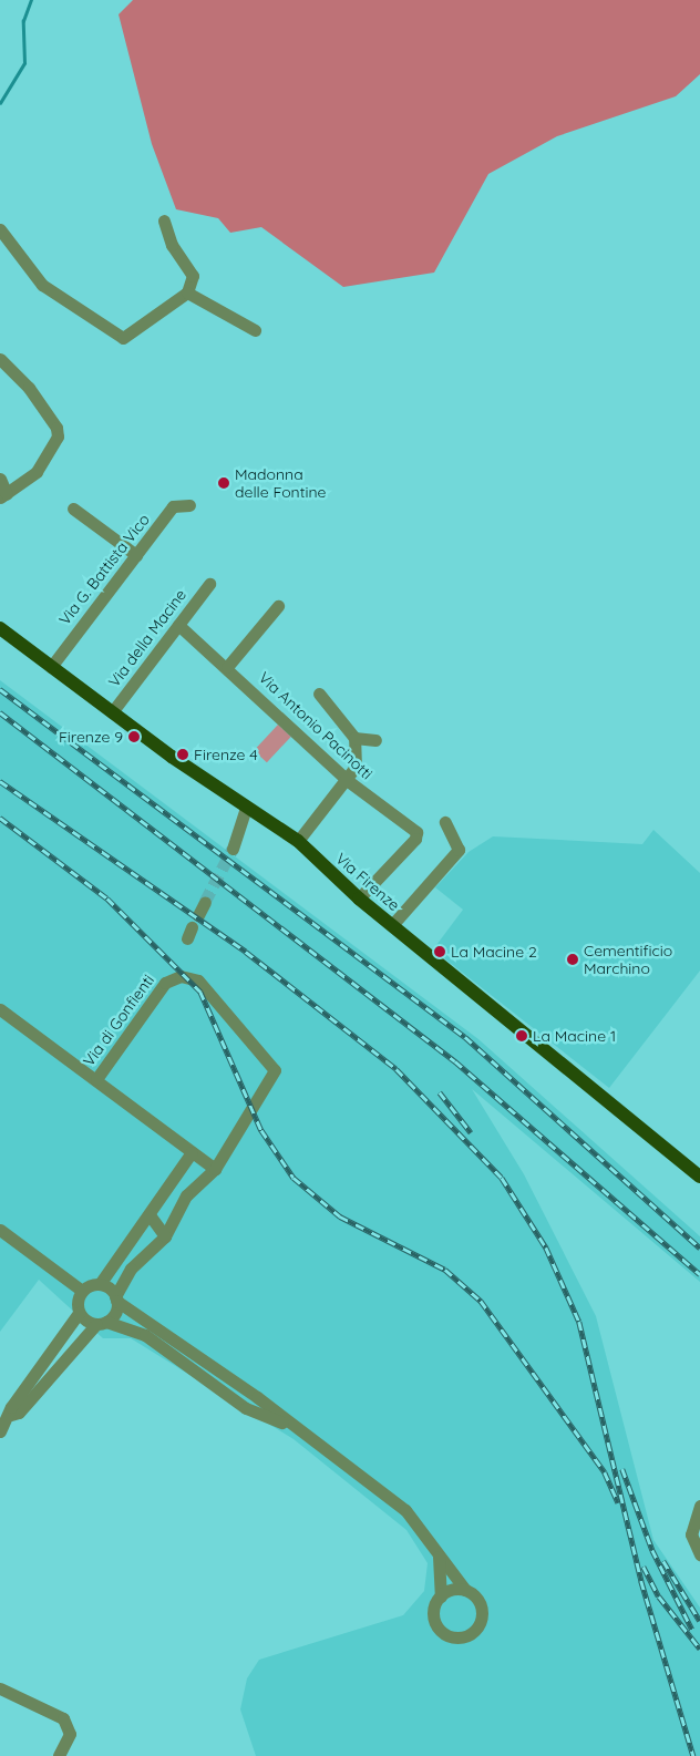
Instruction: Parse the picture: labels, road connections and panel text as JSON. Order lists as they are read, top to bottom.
{
  "streets": {
    "main road": ["Via Firenze"],
    "street": [
      "Via G. Battista Vico",
      "Via della Macine",
      "Via Antonio Pacinotti",
      "Via di Gonfienti"
    ]
  },
  "crossings": [
    ["Via G. Battista Vico", "Via Firenze"],
    ["Via della Macine", "Via Antonio Pacinotti"],
    ["Via della Macine", "Via Firenze"],
    ["Via Antonio Pacinotti", "Via Firenze"]
  ],
  "places": [
    "Madonna delle Fontine",
    "Firenze 9",
    "Firenze 4",
    "La Macine 2",
    "Cementificio Marchino",
    "La Macine 1"
  ]
}
